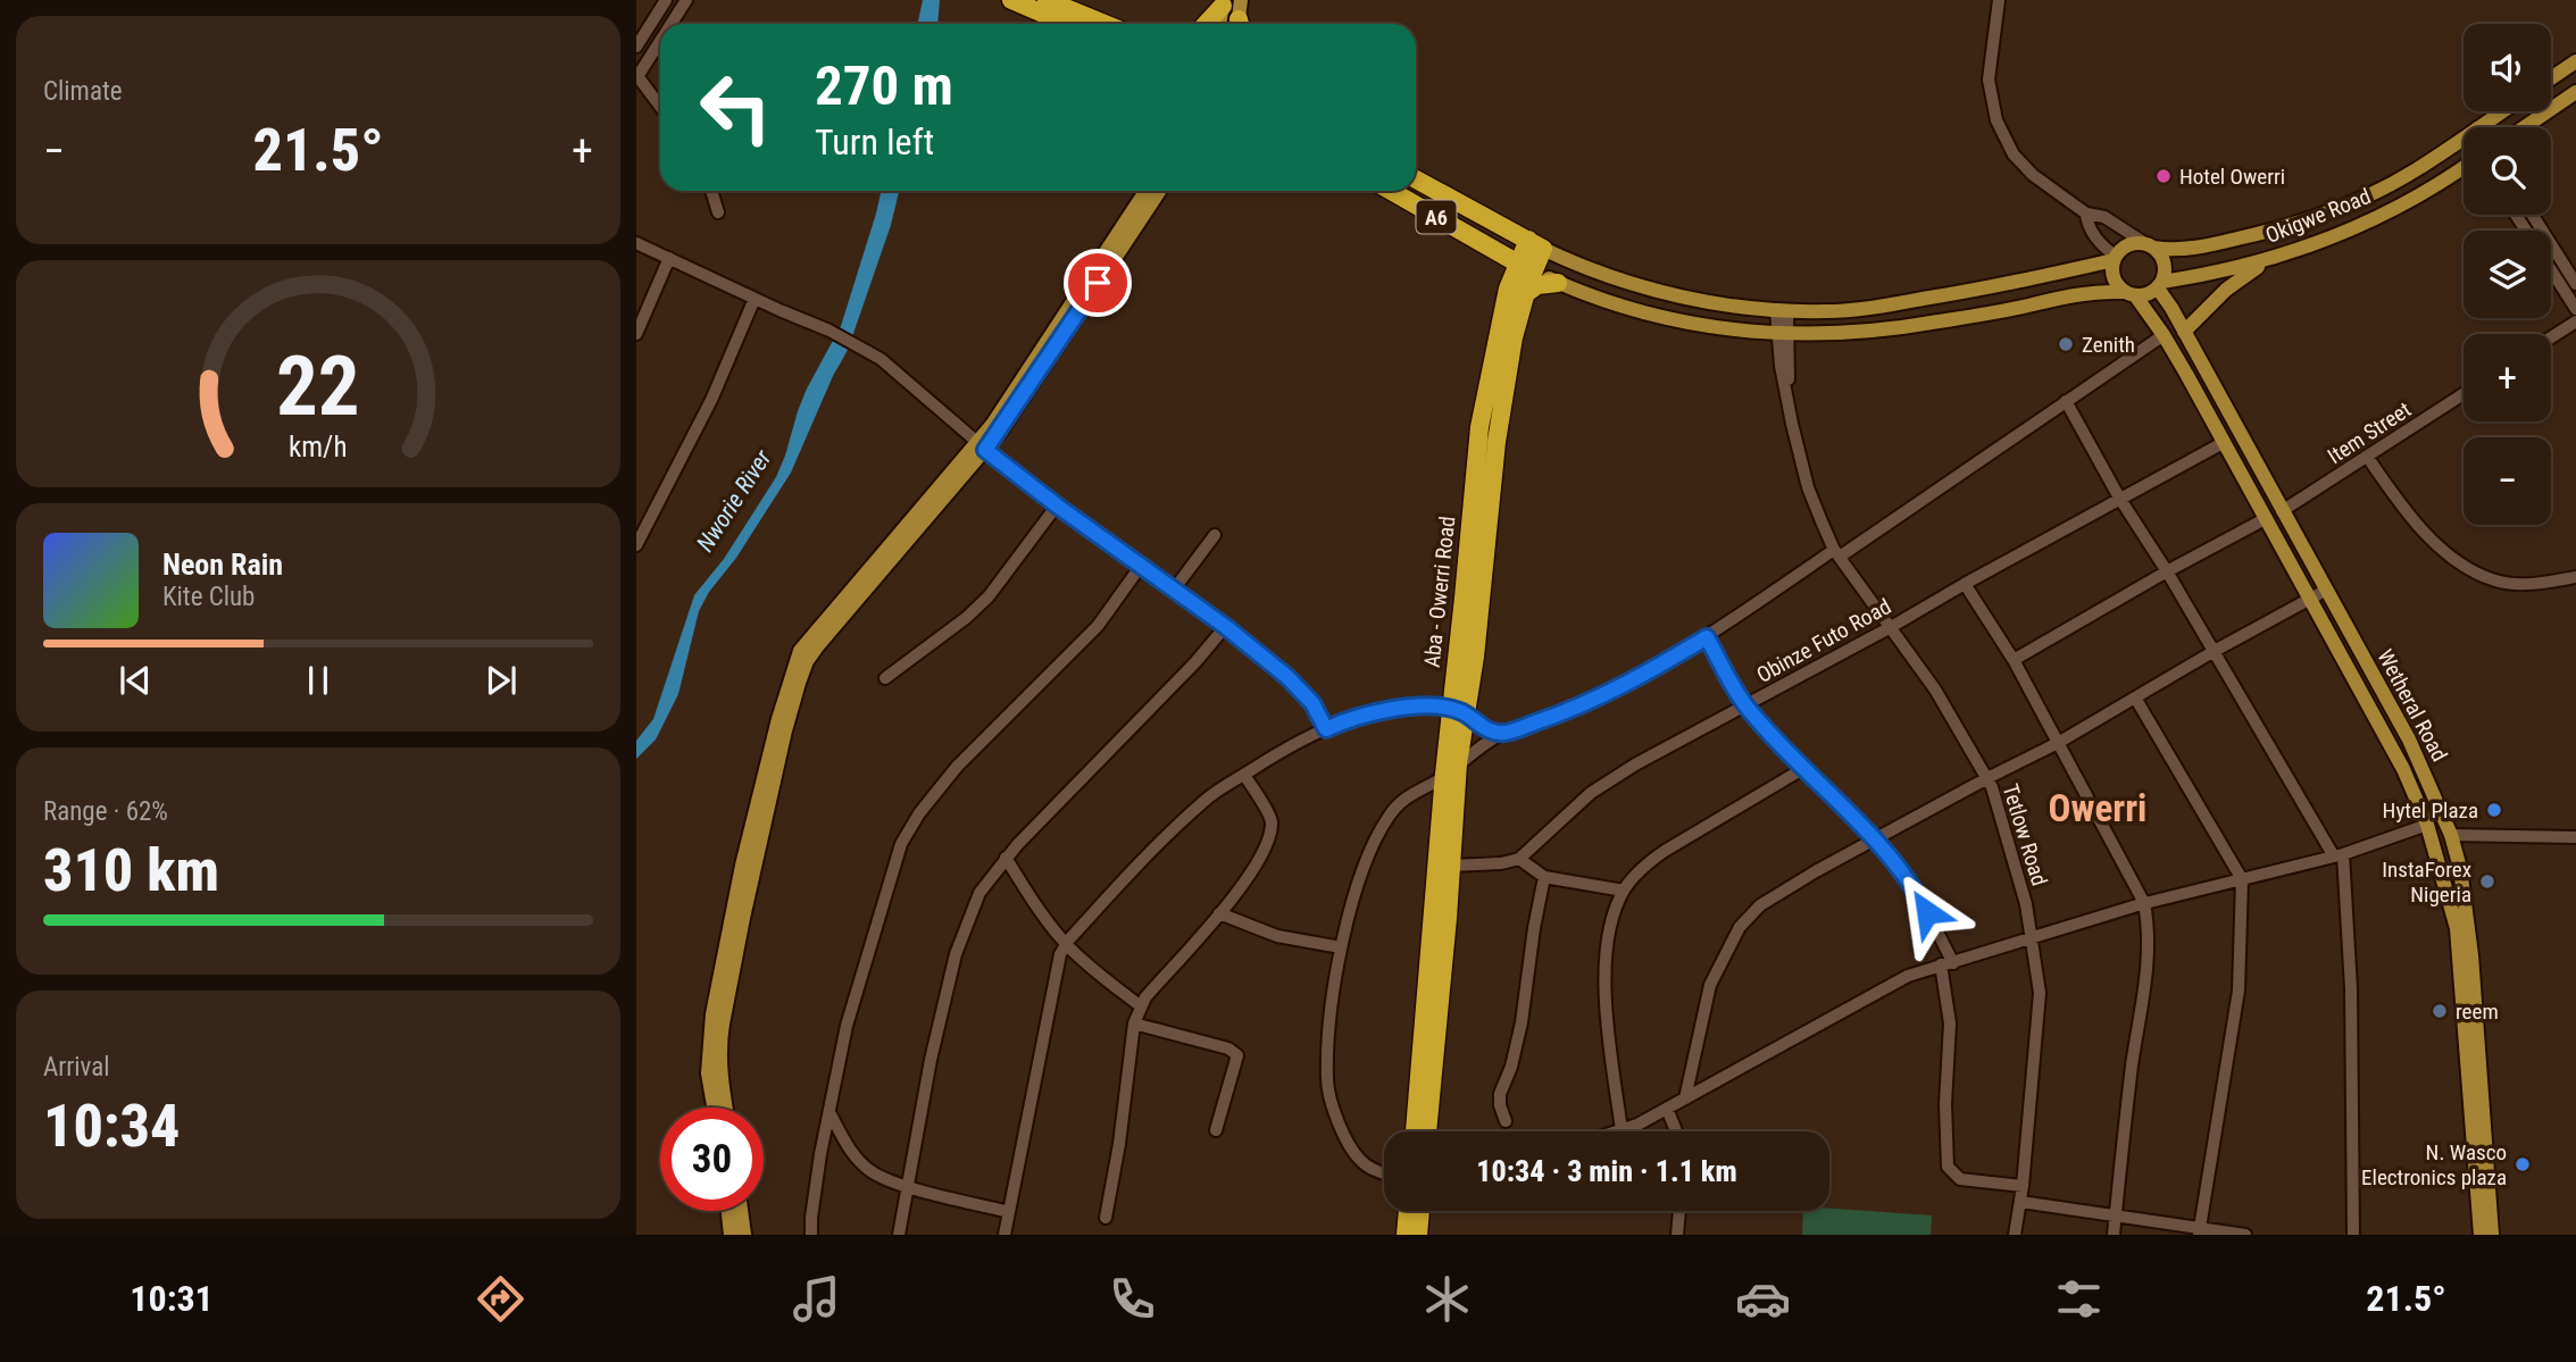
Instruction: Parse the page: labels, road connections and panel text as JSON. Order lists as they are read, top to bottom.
{
  "streets": {
    "highway": ["A6", "Aba - Owerri Road"],
    "main road": ["Okigwe Road", "Wetheral Road"],
    "street": ["Item Street", "Obinze Futo Road", "Tetlow Road"]
  },
  "crossings": [
    ["Okigwe Road", "Wetheral Road"],
    ["A6", "Aba - Owerri Road"],
    ["Item Street", "Wetheral Road"],
    ["Obinze Futo Road", "Wetheral Road"],
    ["Obinze Futo Road", "Tetlow Road"]
  ],
  "districts": ["Owerri"],
  "water": ["Nworie River"],
  "places": [
    "Hotel Owerri",
    "Zenith",
    "Hytel Plaza",
    "InstaForex Nigeria",
    "reem",
    "N. Wasco Electronics plaza"
  ],
  "page": {
    "tile": [
      "Climate",
      ["Range · 62%", "310 km"],
      ["Arrival", "10:34"]
    ],
    "map_buttons": ["+", "−"],
    "turn": ["270 m", "Turn left"],
    "heat": ["−", "21.5°", "+"],
    "song": ["Neon Rain", "Kite Club"],
    "limit": "30",
    "trip": "10:34 · 3 min · 1.1 km",
    "tabs": ["10:31", "21.5°"],
    "gauge": ["22", "km/h"]
  }
}
